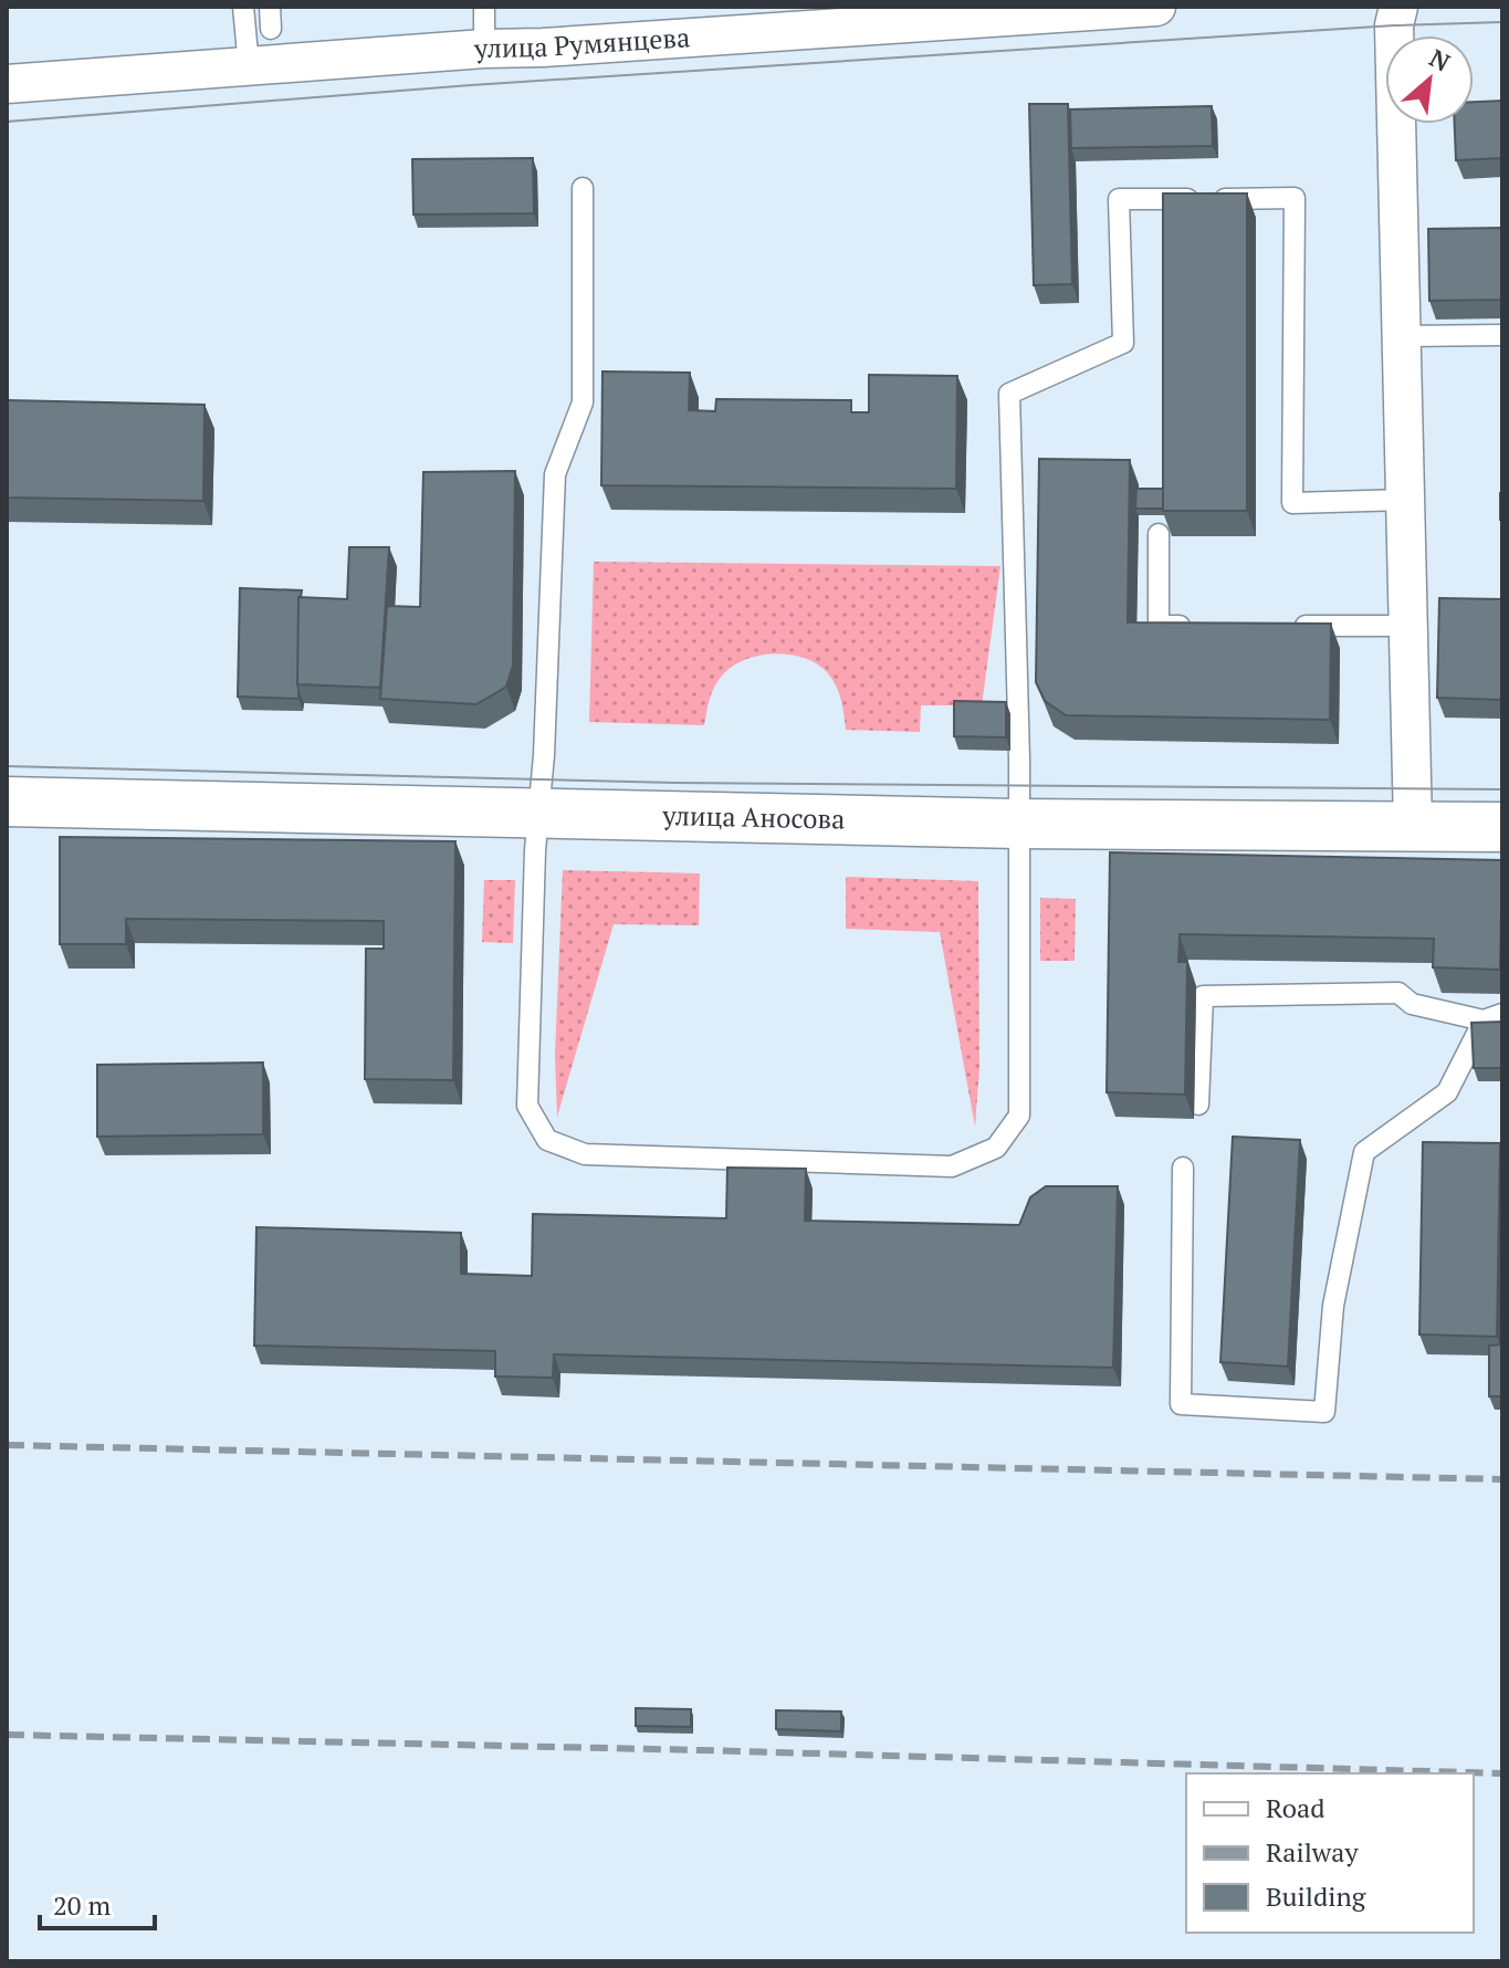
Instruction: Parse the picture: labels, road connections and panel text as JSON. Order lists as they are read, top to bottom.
{
  "streets": {
    "main road": ["улица Аносова"],
    "street": ["улица Румянцева"]
  },
  "legend": ["Road", "Railway", "Building"],
  "scale_bar": "20 m",
  "north": "top right"
}
